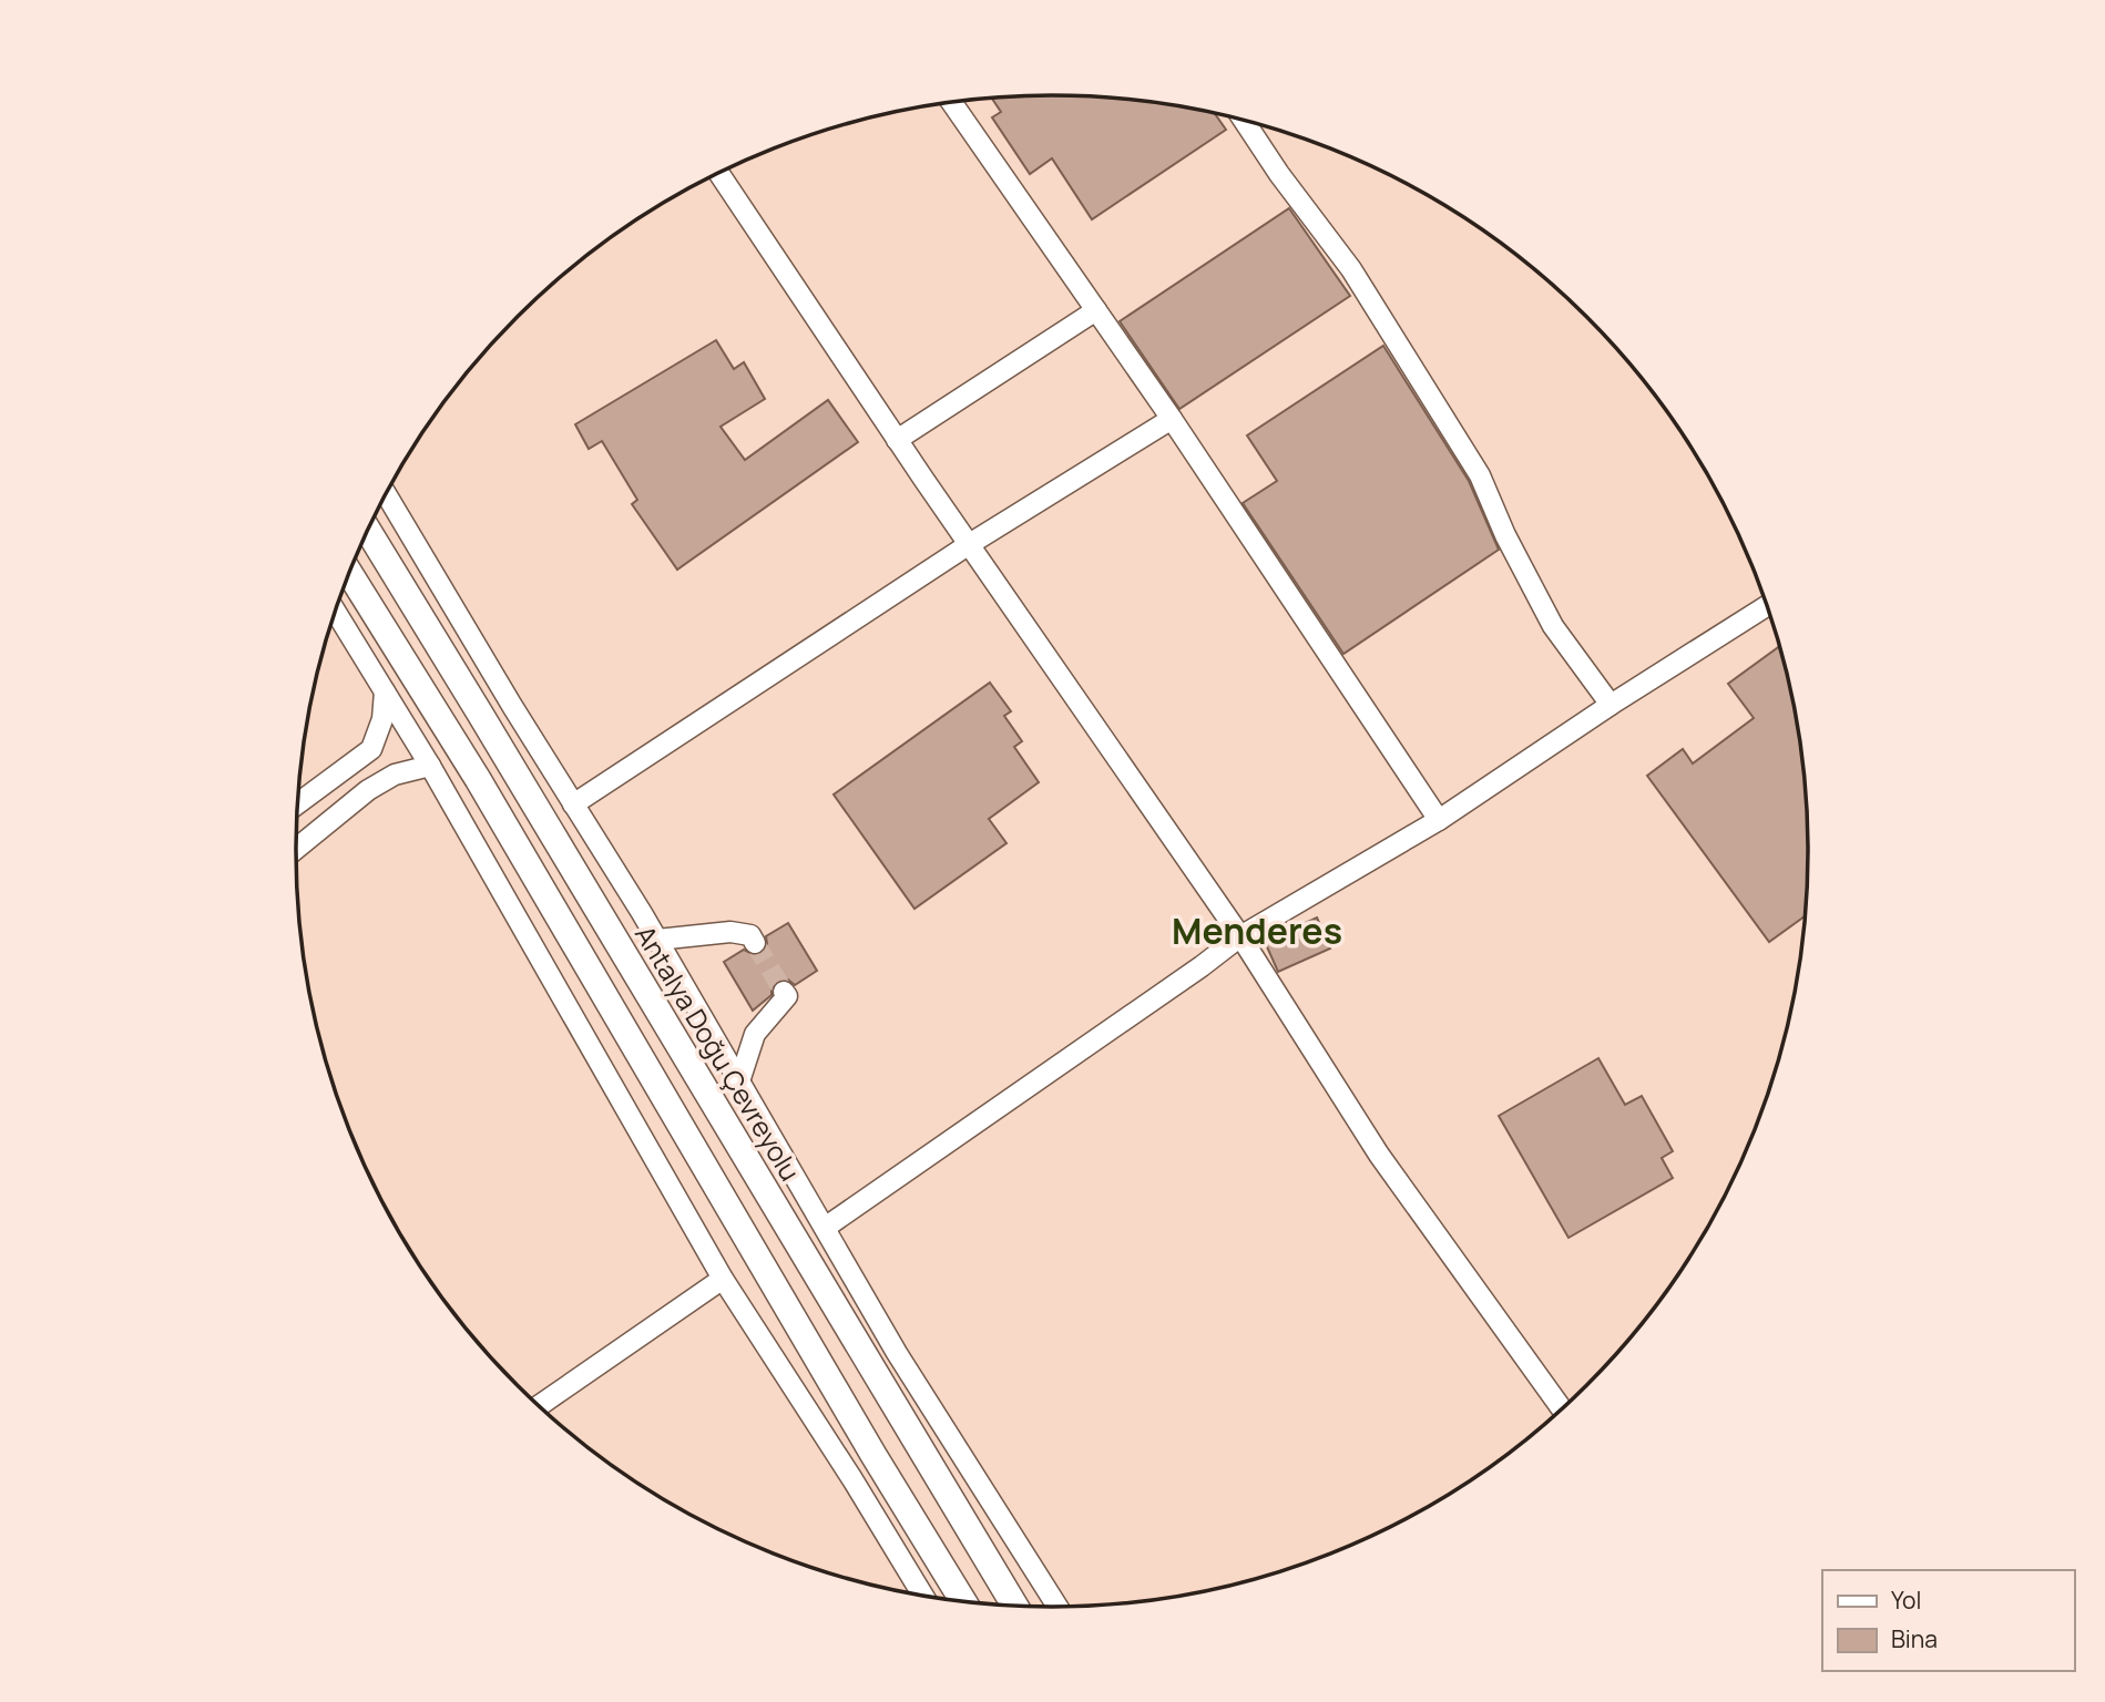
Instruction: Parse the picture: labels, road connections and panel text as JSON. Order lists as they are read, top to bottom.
{
  "streets": {
    "main road": ["Antalya Doğu Çevreyolu"]
  },
  "districts": ["Menderes"],
  "legend": ["Yol", "Bina"]
}
